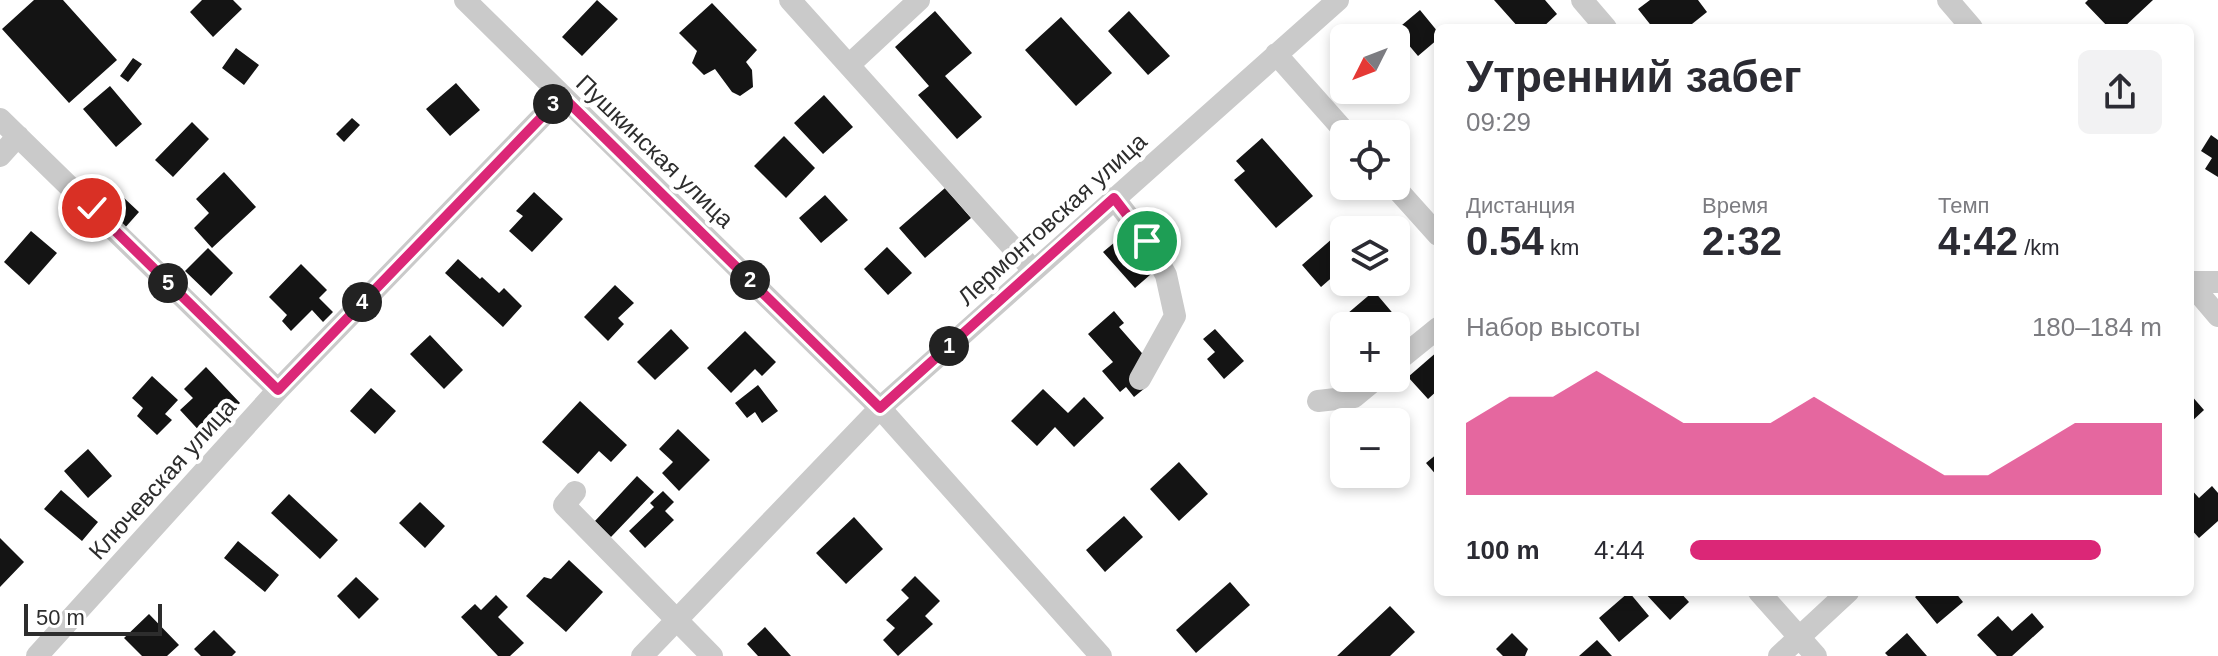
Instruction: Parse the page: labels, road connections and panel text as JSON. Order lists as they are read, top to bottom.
{
  "streets": {
    "street": ["Пушкинская улица", "Лермонтовская улица", "Ключевская улица"]
  },
  "crossings": [
    ["Пушкинская улица", "Лермонтовская улица"],
    ["Пушкинская улица", "Ключевская улица"]
  ],
  "scale_bar": "50 m",
  "north": "bottom left",
  "page": {
    "map_buttons": ["+", "−"],
    "heading": ["Утренний забег", "09:29"],
    "pins": [
      "3",
      "2",
      "5",
      "4",
      "1"
    ],
    "stats": [
      ["Дистанция", "0.54 km"],
      ["Время", "2:32"],
      ["Темп", "4:42 /km"]
    ],
    "chart": ["Набор высоты", "180–184 m"],
    "list": [
      {
        "name": "100 m",
        "note": "4:44"
      }
    ],
    "scale": "50 m"
  }
}
